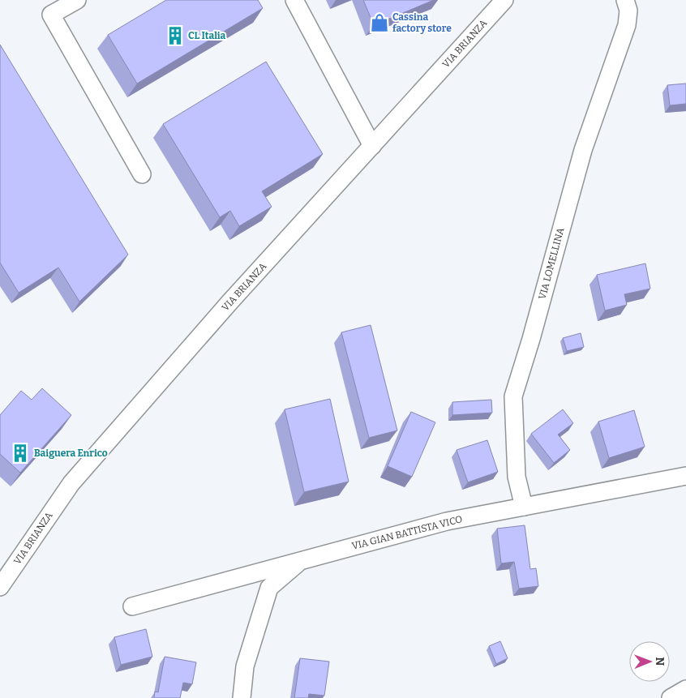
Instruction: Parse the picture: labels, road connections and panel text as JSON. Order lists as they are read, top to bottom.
{
  "streets": {
    "street": ["VIA BRIANZA", "VIA LOMELLINA", "VIA GIAN BATTISTA VICO"]
  },
  "crossings": [
    ["VIA LOMELLINA", "VIA GIAN BATTISTA VICO"]
  ],
  "places": {
    "shop": ["Cassina factory store"],
    "building": ["CL Italia", "Baiguera Enrico"]
  },
  "north": "right"
}
